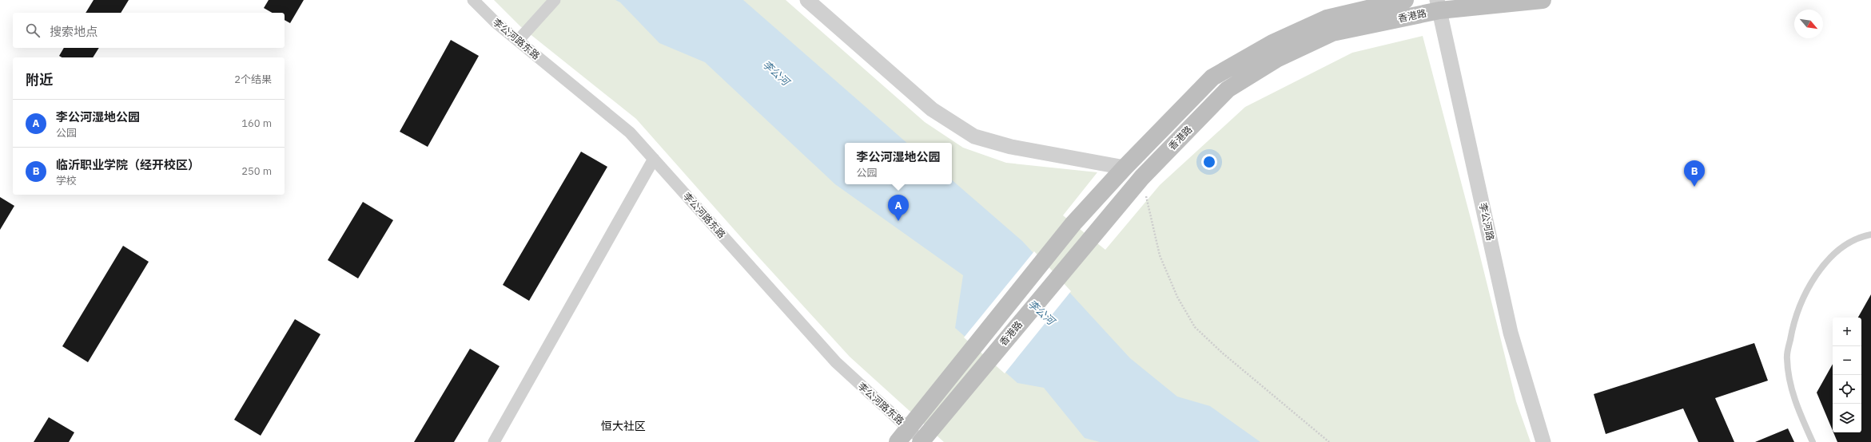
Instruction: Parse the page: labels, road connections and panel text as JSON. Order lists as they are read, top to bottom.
{
  "streets": {
    "main road": ["香港路"],
    "street": ["李公河路东路", "李公河路"]
  },
  "crossings": [
    ["香港路", "李公河路东路"],
    ["香港路", "李公河路"]
  ],
  "districts": ["恒大社区"],
  "water": ["李公河"],
  "north": "bottom right",
  "page": {
    "search": "搜索地点",
    "heading": ["附近", "2个结果"],
    "list": [
      {
        "mark": "A",
        "name": "李公河湿地公园",
        "note": "公园",
        "value": "160 m"
      },
      {
        "mark": "B",
        "name": "临沂职业学院（经开校区）",
        "note": "学校",
        "value": "250 m"
      }
    ],
    "popup": ["李公河湿地公园", "公园"],
    "pins": ["B", "A"],
    "map_buttons": ["+", "−"]
  }
}
